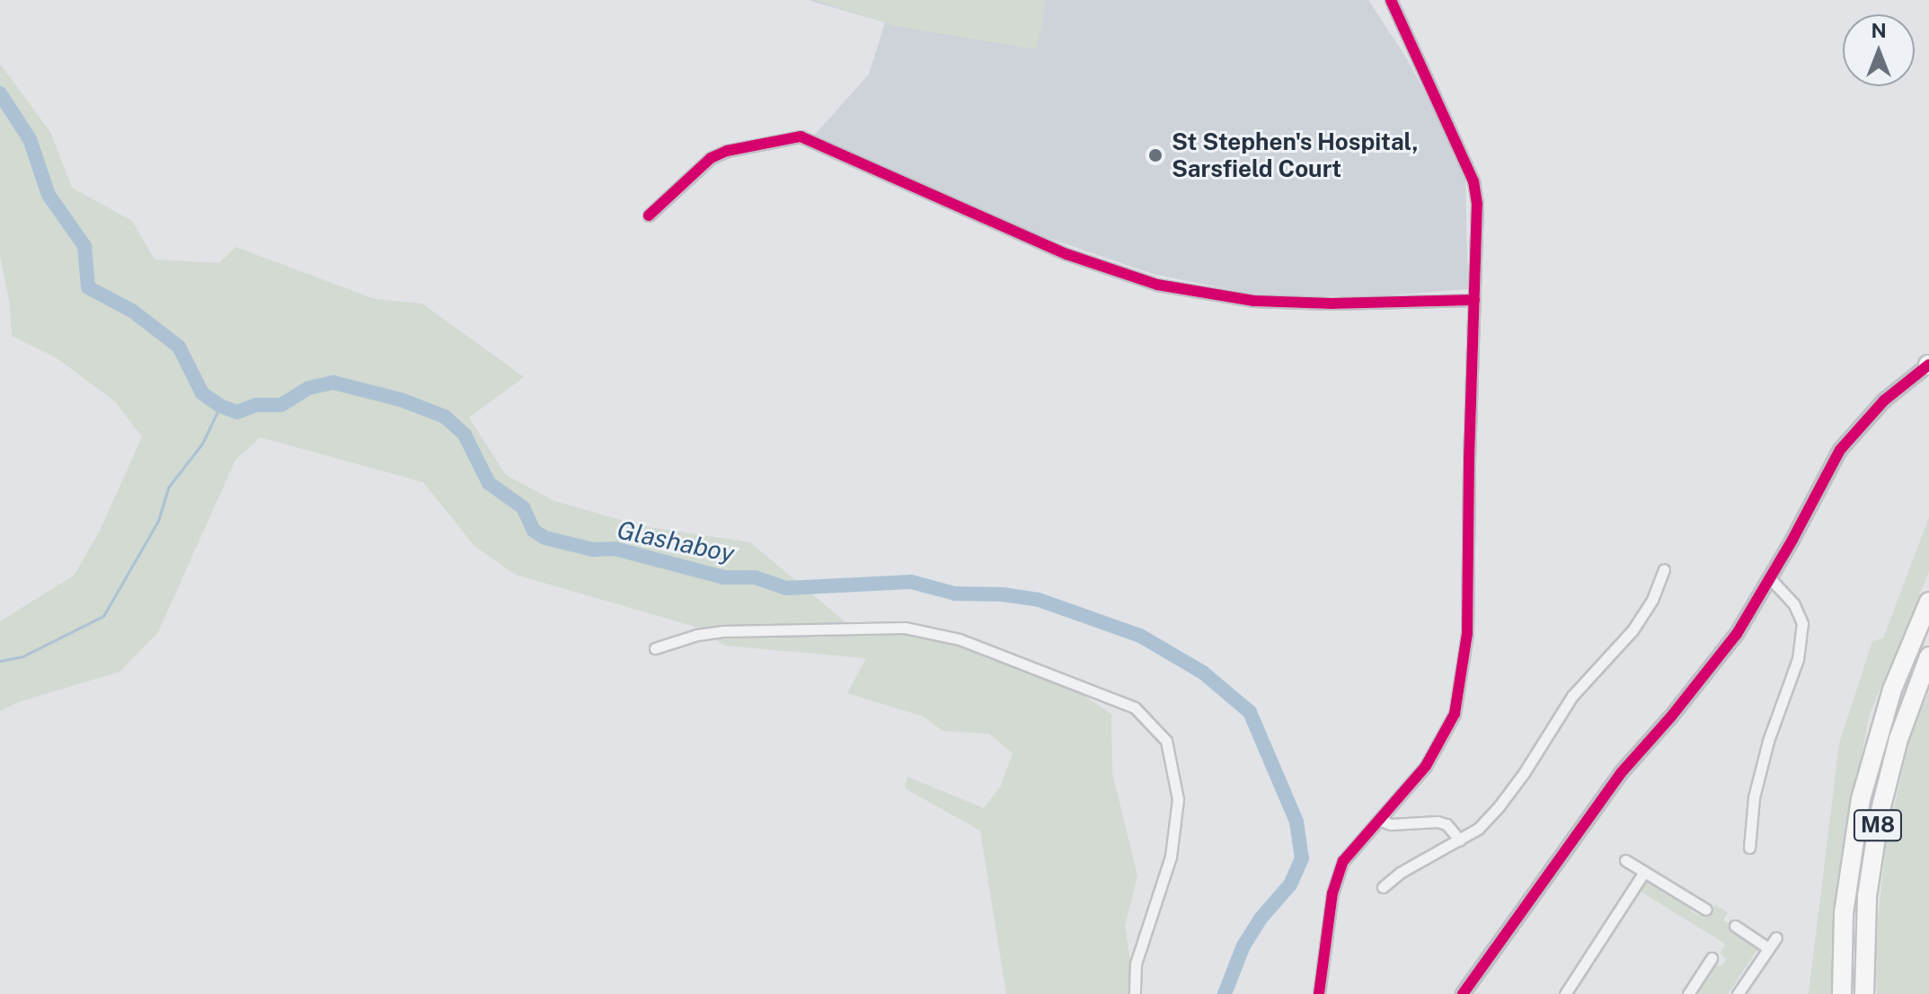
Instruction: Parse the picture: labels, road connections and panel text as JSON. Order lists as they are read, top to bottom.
{
  "streets": {
    "highway": ["M8"]
  },
  "water": ["Glashaboy"],
  "places": ["St Stephen's Hospital, Sarsfield Court"],
  "north": "top"
}
